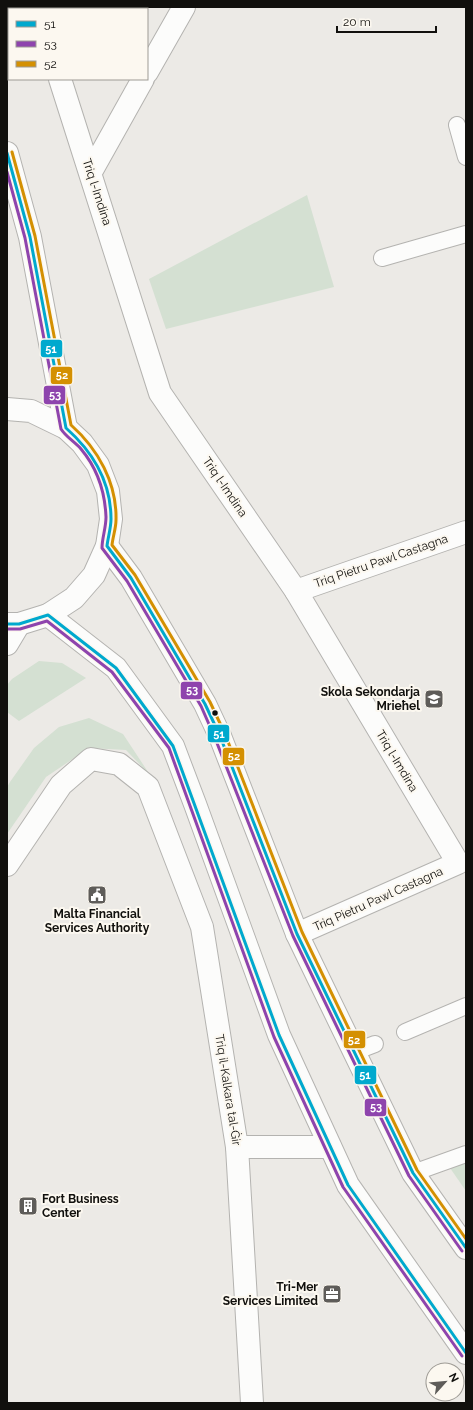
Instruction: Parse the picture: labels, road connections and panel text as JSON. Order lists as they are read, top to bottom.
{
  "streets": {
    "main road": ["Triq l-Imdina", "Triq Pietru Pawl Castagna", "Triq il-Kalkara tal-Ġir"]
  },
  "crossings": [
    ["Triq l-Imdina", "Triq Pietru Pawl Castagna"]
  ],
  "places": {
    "school or university": ["Skola Sekondarja Mrieħel"],
    "public building": ["Malta Financial Services Authority"],
    "building": ["Fort Business Center"],
    "office": ["Tri-Mer Services Limited"]
  },
  "lines": ["transit line 52", "transit line 51", "transit line 53"],
  "legend": ["51", "53", "52"],
  "scale_bar": "20 m",
  "north": "top right"
}
